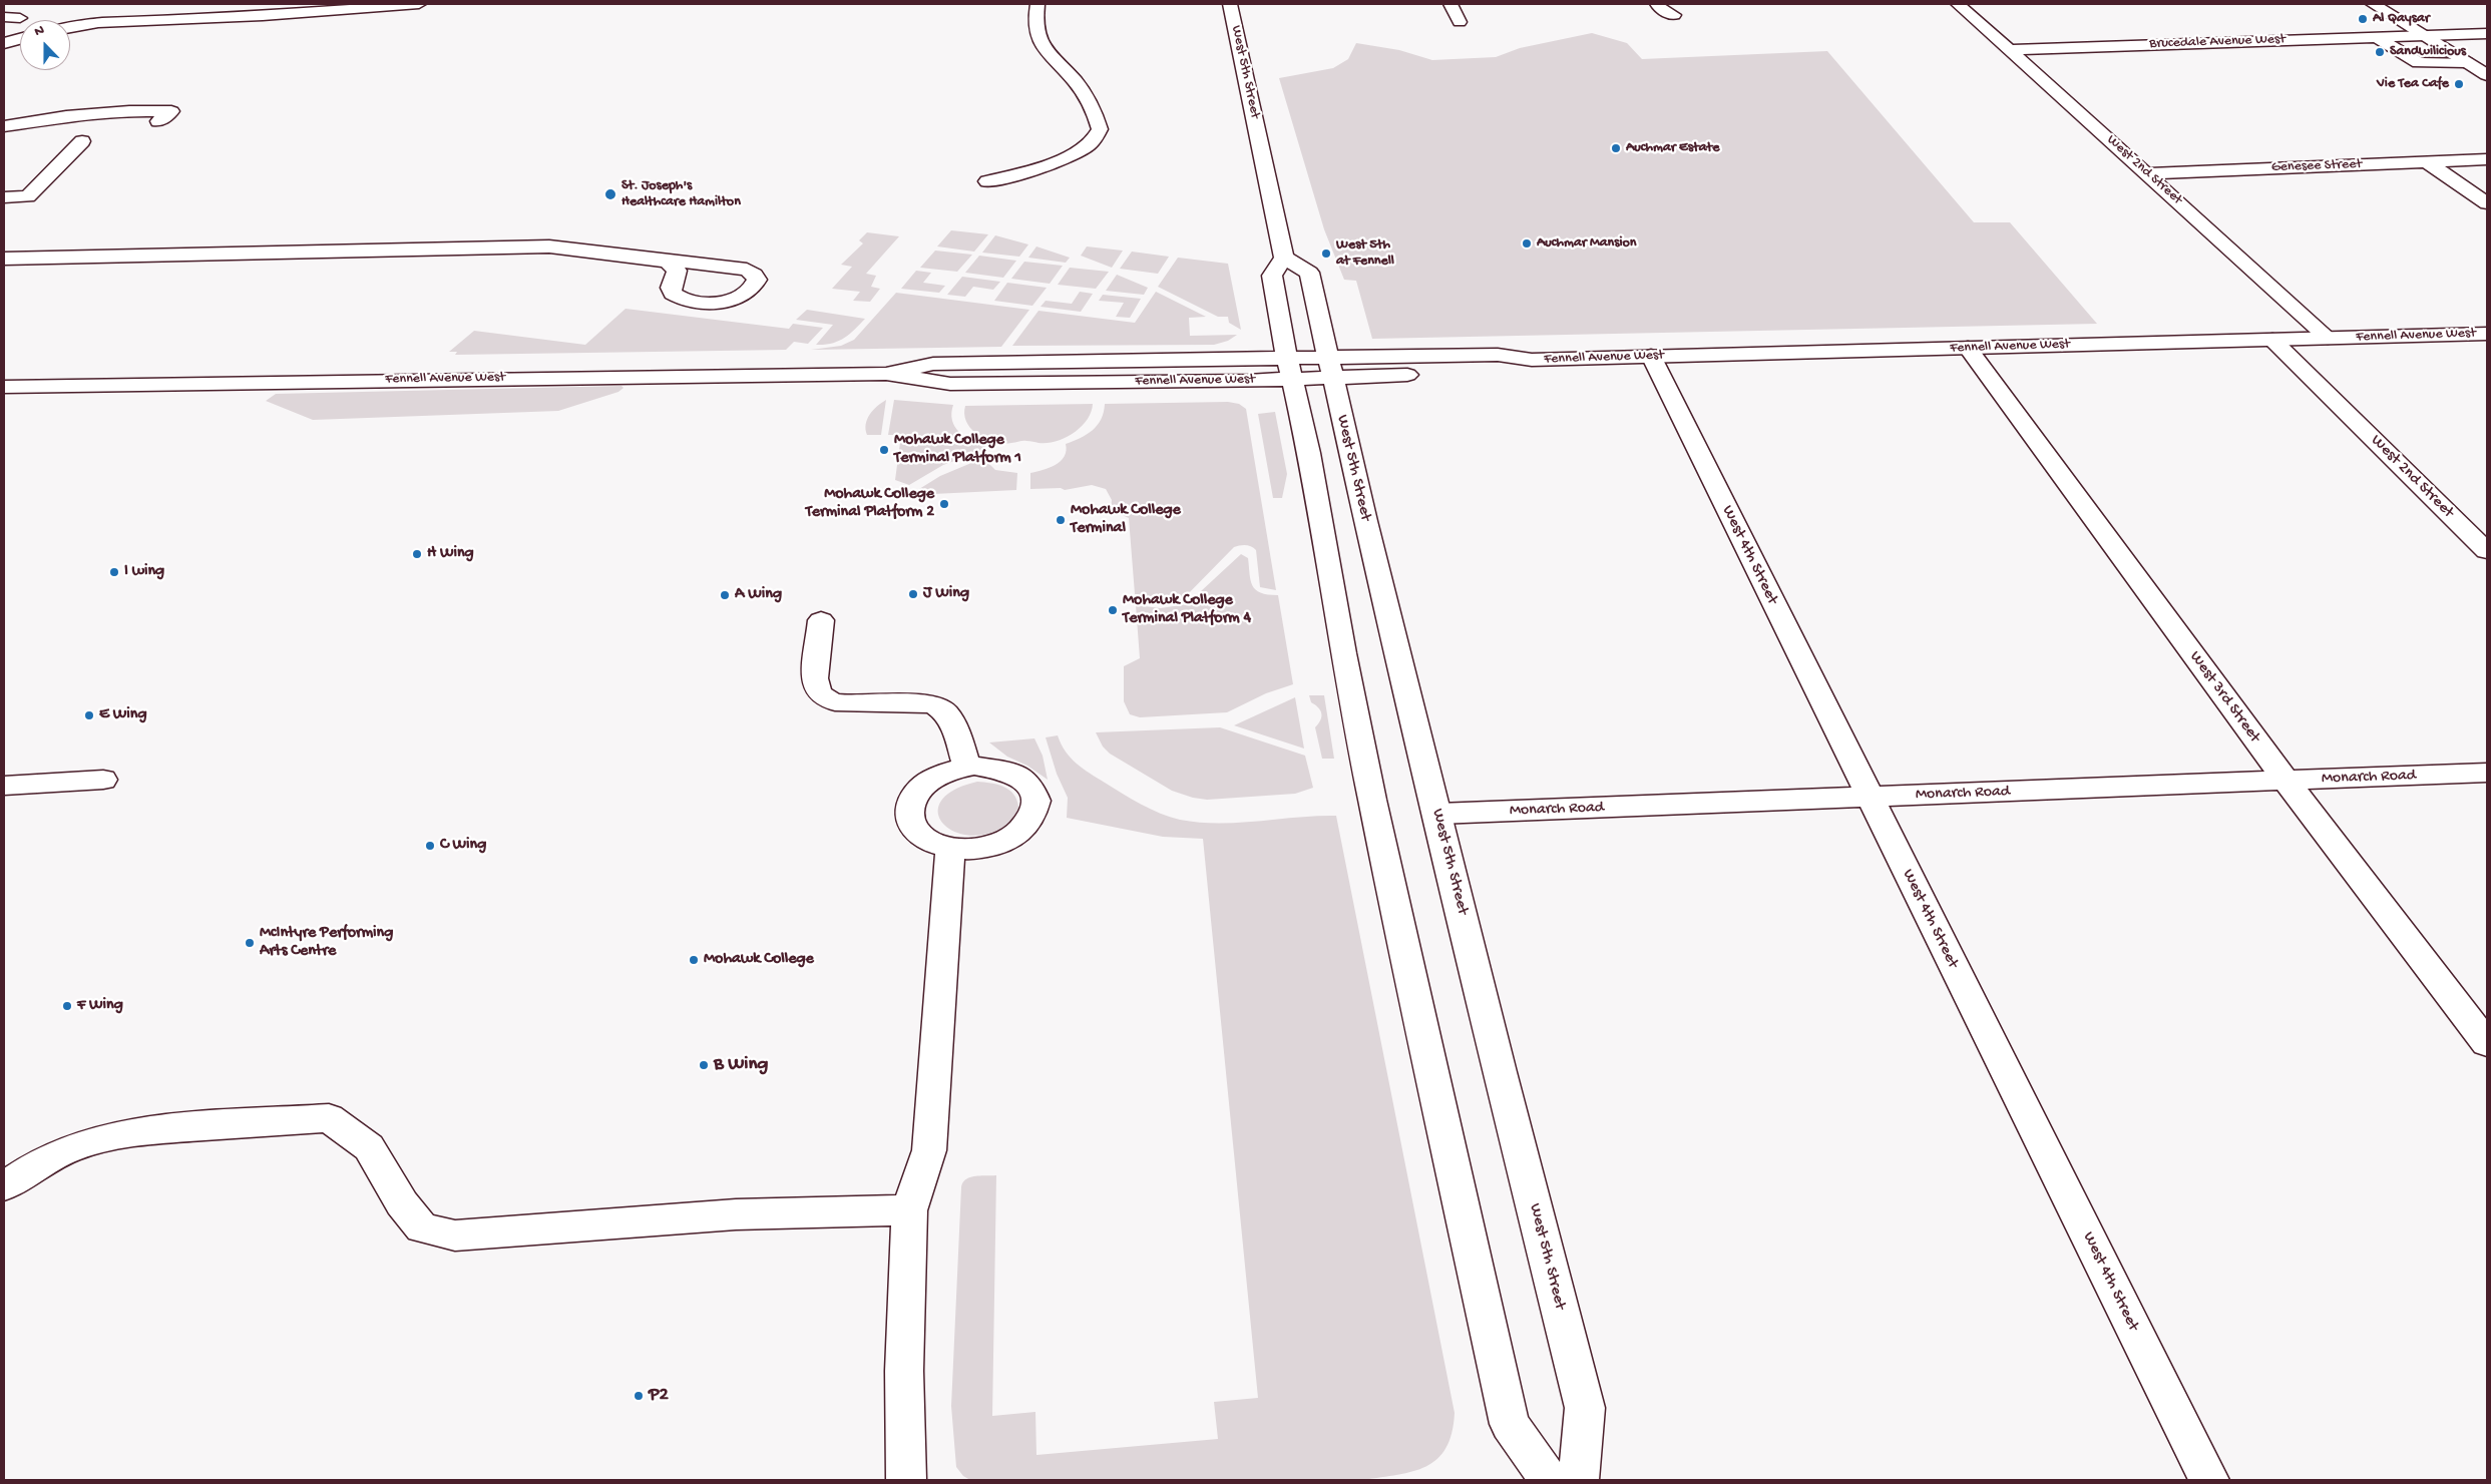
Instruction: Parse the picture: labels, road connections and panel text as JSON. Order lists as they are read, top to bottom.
{
  "streets": {
    "main road": [
      "Brucedale Avenue West",
      "West 5th Street",
      "Genesee Street",
      "West 2nd Street",
      "Fennell Avenue West",
      "West 4th Street",
      "West 3rd Street",
      "Monarch Road"
    ]
  },
  "crossings": [
    ["Brucedale Avenue West", "West 2nd Street"],
    ["West 5th Street", "Fennell Avenue West"],
    ["West 5th Street", "Monarch Road"],
    ["Genesee Street", "West 2nd Street"],
    ["West 2nd Street", "Fennell Avenue West"],
    ["Fennell Avenue West", "West 4th Street"],
    ["Fennell Avenue West", "West 3rd Street"],
    ["West 4th Street", "Monarch Road"],
    ["West 3rd Street", "Monarch Road"]
  ],
  "places": [
    "Al Qaysar",
    "Sandwilicious",
    "Vie Tea Cafe",
    "Auchmar Estate",
    "St. Joseph's Healthcare Hamilton",
    "Auchmar Mansion",
    "West 5th at Fennell",
    "Mohawk College Terminal Platform 1",
    "Mohawk College Terminal Platform 2",
    "Mohawk College Terminal",
    "H Wing",
    "I wing",
    "J Wing",
    "A Wing",
    "Mohawk College Terminal Platform 4",
    "E Wing",
    "C Wing",
    "McIntyre Performing Arts Centre",
    "Mohawk College",
    "F Wing",
    "B Wing",
    "P2"
  ],
  "north": "top"
}
